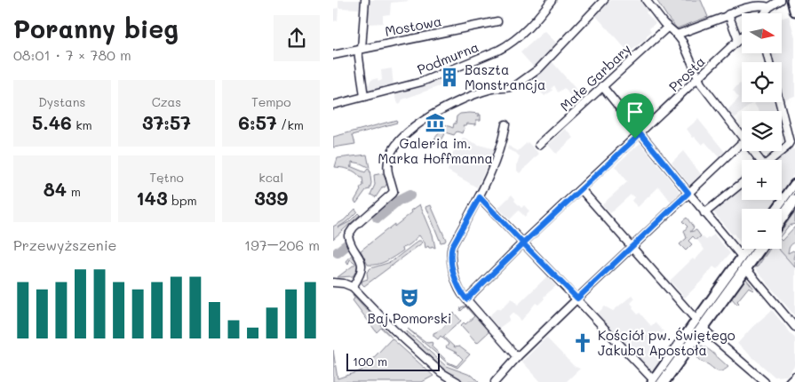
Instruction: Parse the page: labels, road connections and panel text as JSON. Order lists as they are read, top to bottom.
{
  "streets": {
    "street": [
      "Mostowa",
      "Podmurna",
      "Prosta",
      "Małe Garbary"
    ]
  },
  "places": {
    "building": ["Baszta Monstrancja"],
    "museum": ["Galeria im. Marka Hoffmanna"],
    "theatre": ["Baj Pomorski"],
    "church": ["Kościół pw. Świętego Jakuba Apostoła"]
  },
  "scale_bar": "100 m",
  "north": "right",
  "page": {
    "heading": ["Poranny bieg", "08:01 · 7 × 780 m"],
    "map_buttons": ["+", "−"],
    "stats": [
      ["Dystans", "5.46 km"],
      ["Czas", "37:57"],
      ["Tempo", "6:57 /km"],
      ["84 m"],
      ["Tętno", "143 bpm"],
      ["kcal", "339"]
    ],
    "chart": ["Przewyższenie", "197–206 m"],
    "scale": "100 m"
  }
}
